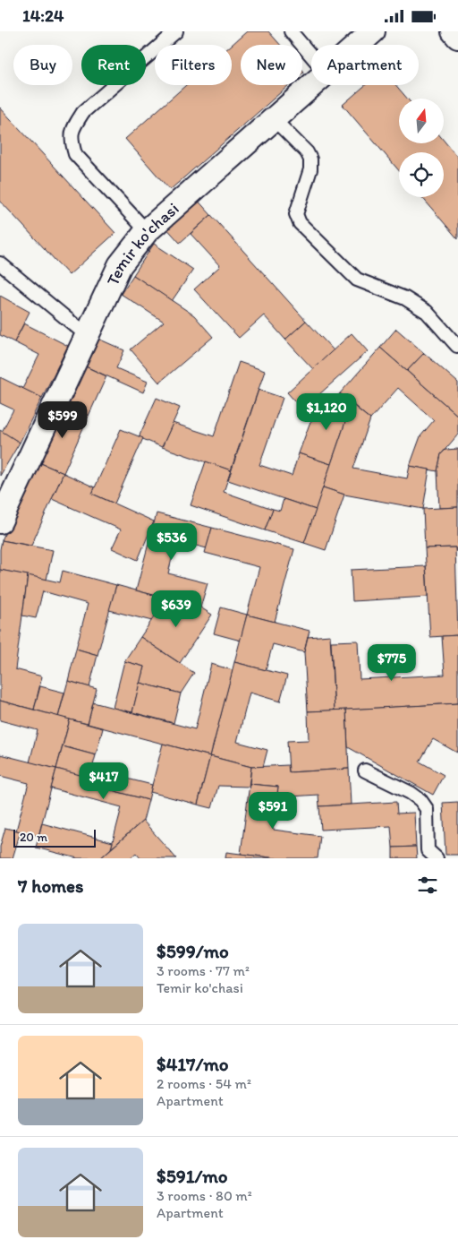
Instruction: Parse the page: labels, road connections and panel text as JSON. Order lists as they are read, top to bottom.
{
  "streets": {
    "street": ["Temir ko'chasi"]
  },
  "scale_bar": "20 m",
  "north": "top",
  "page": {
    "status": "14:24",
    "chip": [
      "Buy",
      "Rent",
      "Filters",
      "New",
      "Apartment"
    ],
    "price": [
      "$1,120",
      "$599",
      "$536",
      "$639",
      "$775",
      "$417",
      "$591"
    ],
    "scale": "20 m",
    "heading": "7 homes",
    "list": [
      {
        "name": "$599/mo",
        "note": "3 rooms · 77 m² · Temir ko'chasi"
      },
      {
        "name": "$417/mo",
        "note": "2 rooms · 54 m² · Apartment"
      },
      {
        "name": "$591/mo",
        "note": "3 rooms · 80 m² · Apartment"
      }
    ]
  }
}
